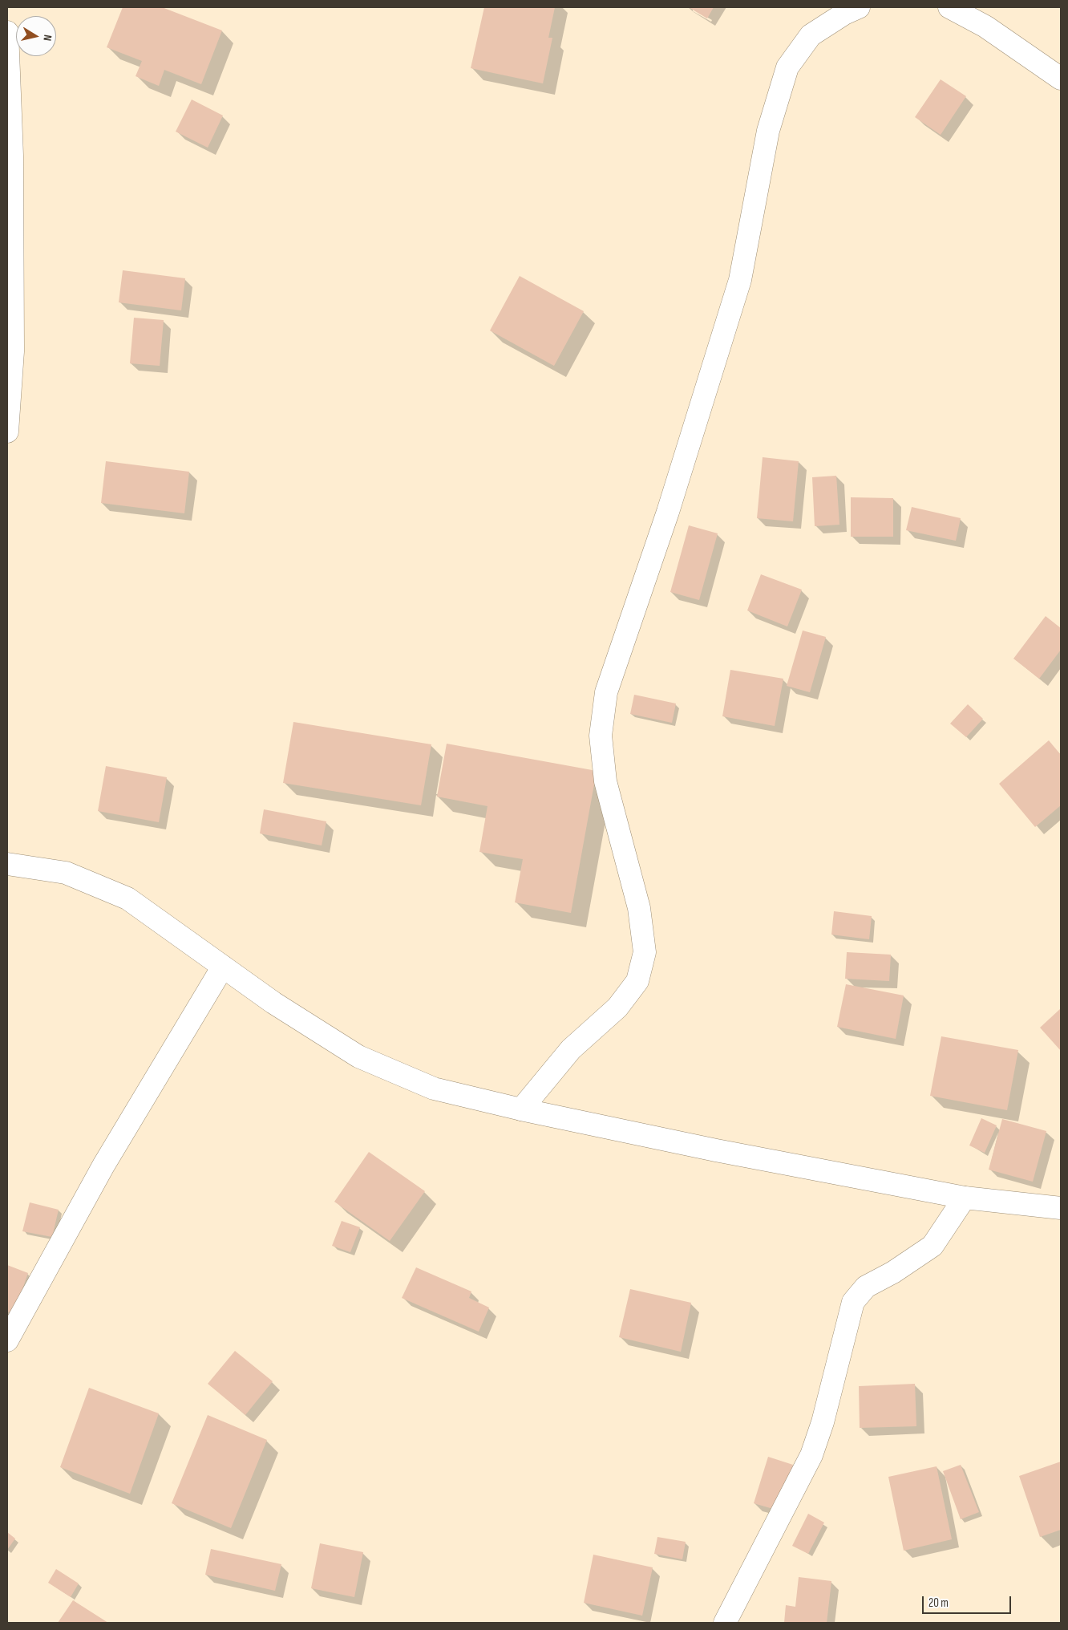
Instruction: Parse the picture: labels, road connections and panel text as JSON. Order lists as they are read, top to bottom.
{
  "scale_bar": "20 m",
  "north": "right"
}
